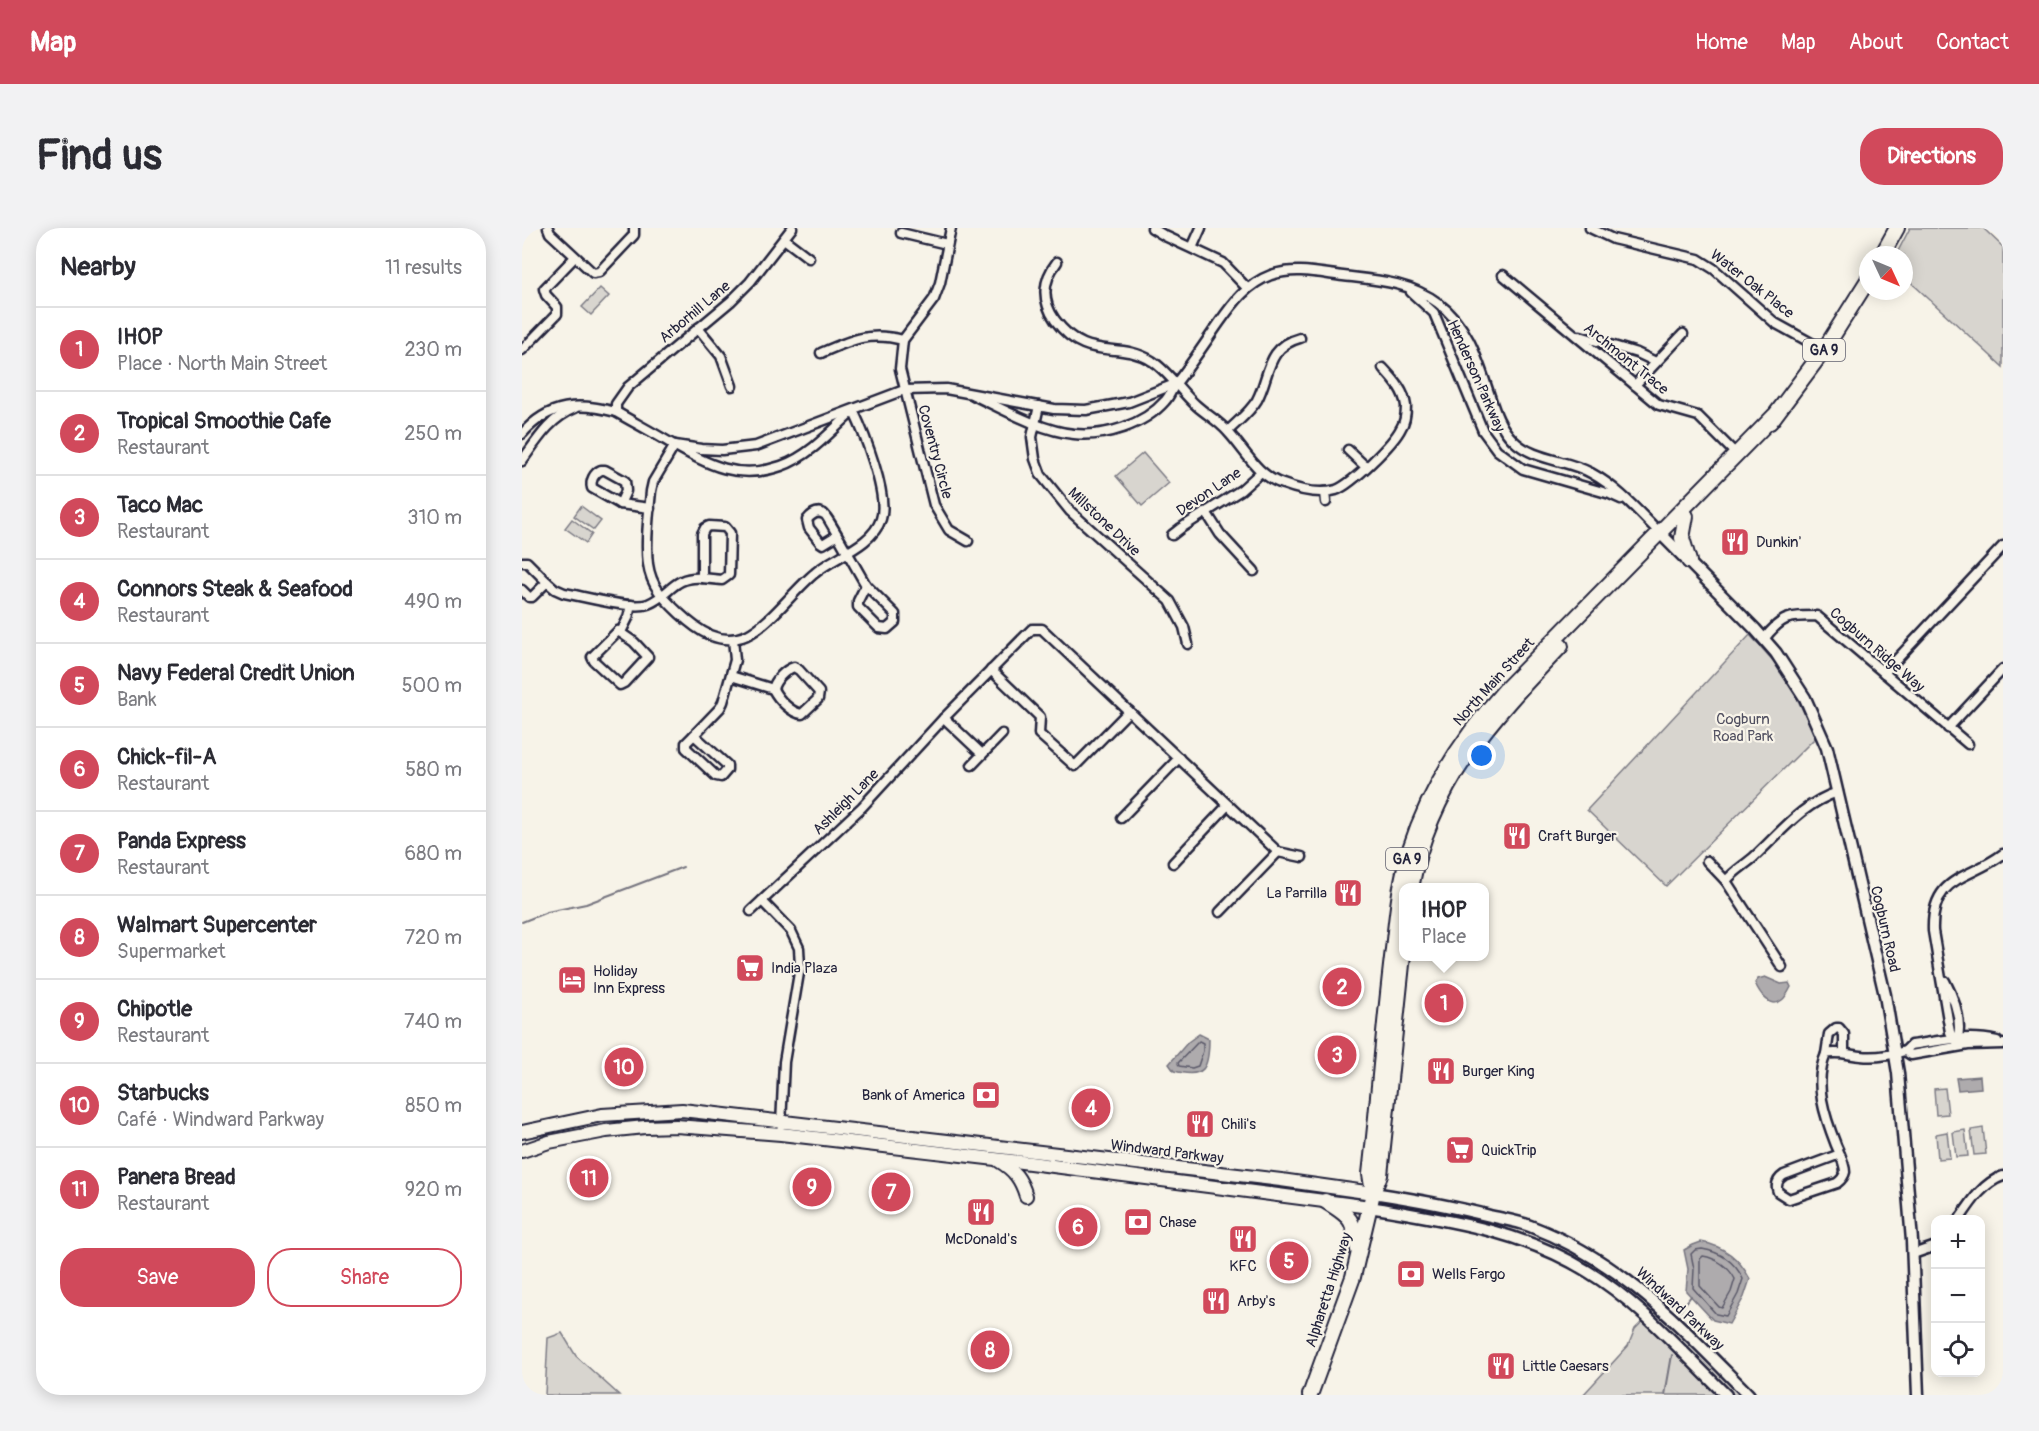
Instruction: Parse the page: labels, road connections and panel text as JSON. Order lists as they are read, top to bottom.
{
  "streets": {
    "main road": [
      "GA 9",
      "North Main Street",
      "Windward Parkway",
      "Alpharetta Highway"
    ],
    "street": [
      "Water Oak Place",
      "Arborhill Lane",
      "Archmont Trace",
      "Henderson Parkway",
      "Coventry Circle",
      "Devon Lane",
      "Millstone Drive",
      "Cogburn Ridge Way",
      "Ashleigh Lane",
      "Cogburn Road"
    ]
  },
  "crossings": [
    ["Water Oak Place", "North Main Street"],
    ["Arborhill Lane", "Henderson Parkway"],
    ["GA 9", "North Main Street"],
    ["GA 9", "Windward Parkway"],
    ["GA 9", "Alpharetta Highway"],
    ["Archmont Trace", "North Main Street"],
    ["Henderson Parkway", "Coventry Circle"],
    ["Henderson Parkway", "Millstone Drive"],
    ["Henderson Parkway", "North Main Street"],
    ["Henderson Parkway", "Cogburn Road"],
    ["Cogburn Ridge Way", "Cogburn Road"],
    ["North Main Street", "Cogburn Road"],
    ["North Main Street", "Windward Parkway"],
    ["North Main Street", "Alpharetta Highway"],
    ["Windward Parkway", "Alpharetta Highway"]
  ],
  "parks": ["Cogburn Road Park"],
  "places": {
    "restaurant": [
      "Dunkin'",
      "Craft Burger",
      "La Parrilla",
      "Burger King",
      "Chili's",
      "McDonald's",
      "KFC",
      "Arby's",
      "Little Caesars"
    ],
    "supermarket": ["India Plaza", "QuickTrip"],
    "hotel": ["Holiday Inn Express"],
    "bank": ["Bank of America", "Chase", "Wells Fargo"]
  },
  "north": "bottom right",
  "page": {
    "header": "Map",
    "nav": [
      "Home",
      "Map",
      "About",
      "Contact"
    ],
    "buttons": [
      "Directions",
      ["Save", "Share"]
    ],
    "title": "Find us",
    "heading": ["Nearby", "11 results"],
    "list": [
      {
        "mark": "1",
        "name": "IHOP",
        "note": "Place · North Main Street",
        "value": "230 m"
      },
      {
        "mark": "2",
        "name": "Tropical Smoothie Cafe",
        "note": "Restaurant",
        "value": "250 m"
      },
      {
        "mark": "3",
        "name": "Taco Mac",
        "note": "Restaurant",
        "value": "310 m"
      },
      {
        "mark": "4",
        "name": "Connors Steak & Seafood",
        "note": "Restaurant",
        "value": "490 m"
      },
      {
        "mark": "5",
        "name": "Navy Federal Credit Union",
        "note": "Bank",
        "value": "500 m"
      },
      {
        "mark": "6",
        "name": "Chick-fil-A",
        "note": "Restaurant",
        "value": "580 m"
      },
      {
        "mark": "7",
        "name": "Panda Express",
        "note": "Restaurant",
        "value": "680 m"
      },
      {
        "mark": "8",
        "name": "Walmart Supercenter",
        "note": "Supermarket",
        "value": "720 m"
      },
      {
        "mark": "9",
        "name": "Chipotle",
        "note": "Restaurant",
        "value": "740 m"
      },
      {
        "mark": "10",
        "name": "Starbucks",
        "note": "Café · Windward Parkway",
        "value": "850 m"
      },
      {
        "mark": "11",
        "name": "Panera Bread",
        "note": "Restaurant",
        "value": "920 m"
      }
    ],
    "popup": ["IHOP", "Place"],
    "pins": [
      "2",
      "1",
      "3",
      "10",
      "4",
      "11",
      "9",
      "7",
      "6",
      "5",
      "8"
    ],
    "map_buttons": ["+", "−"]
  }
}
